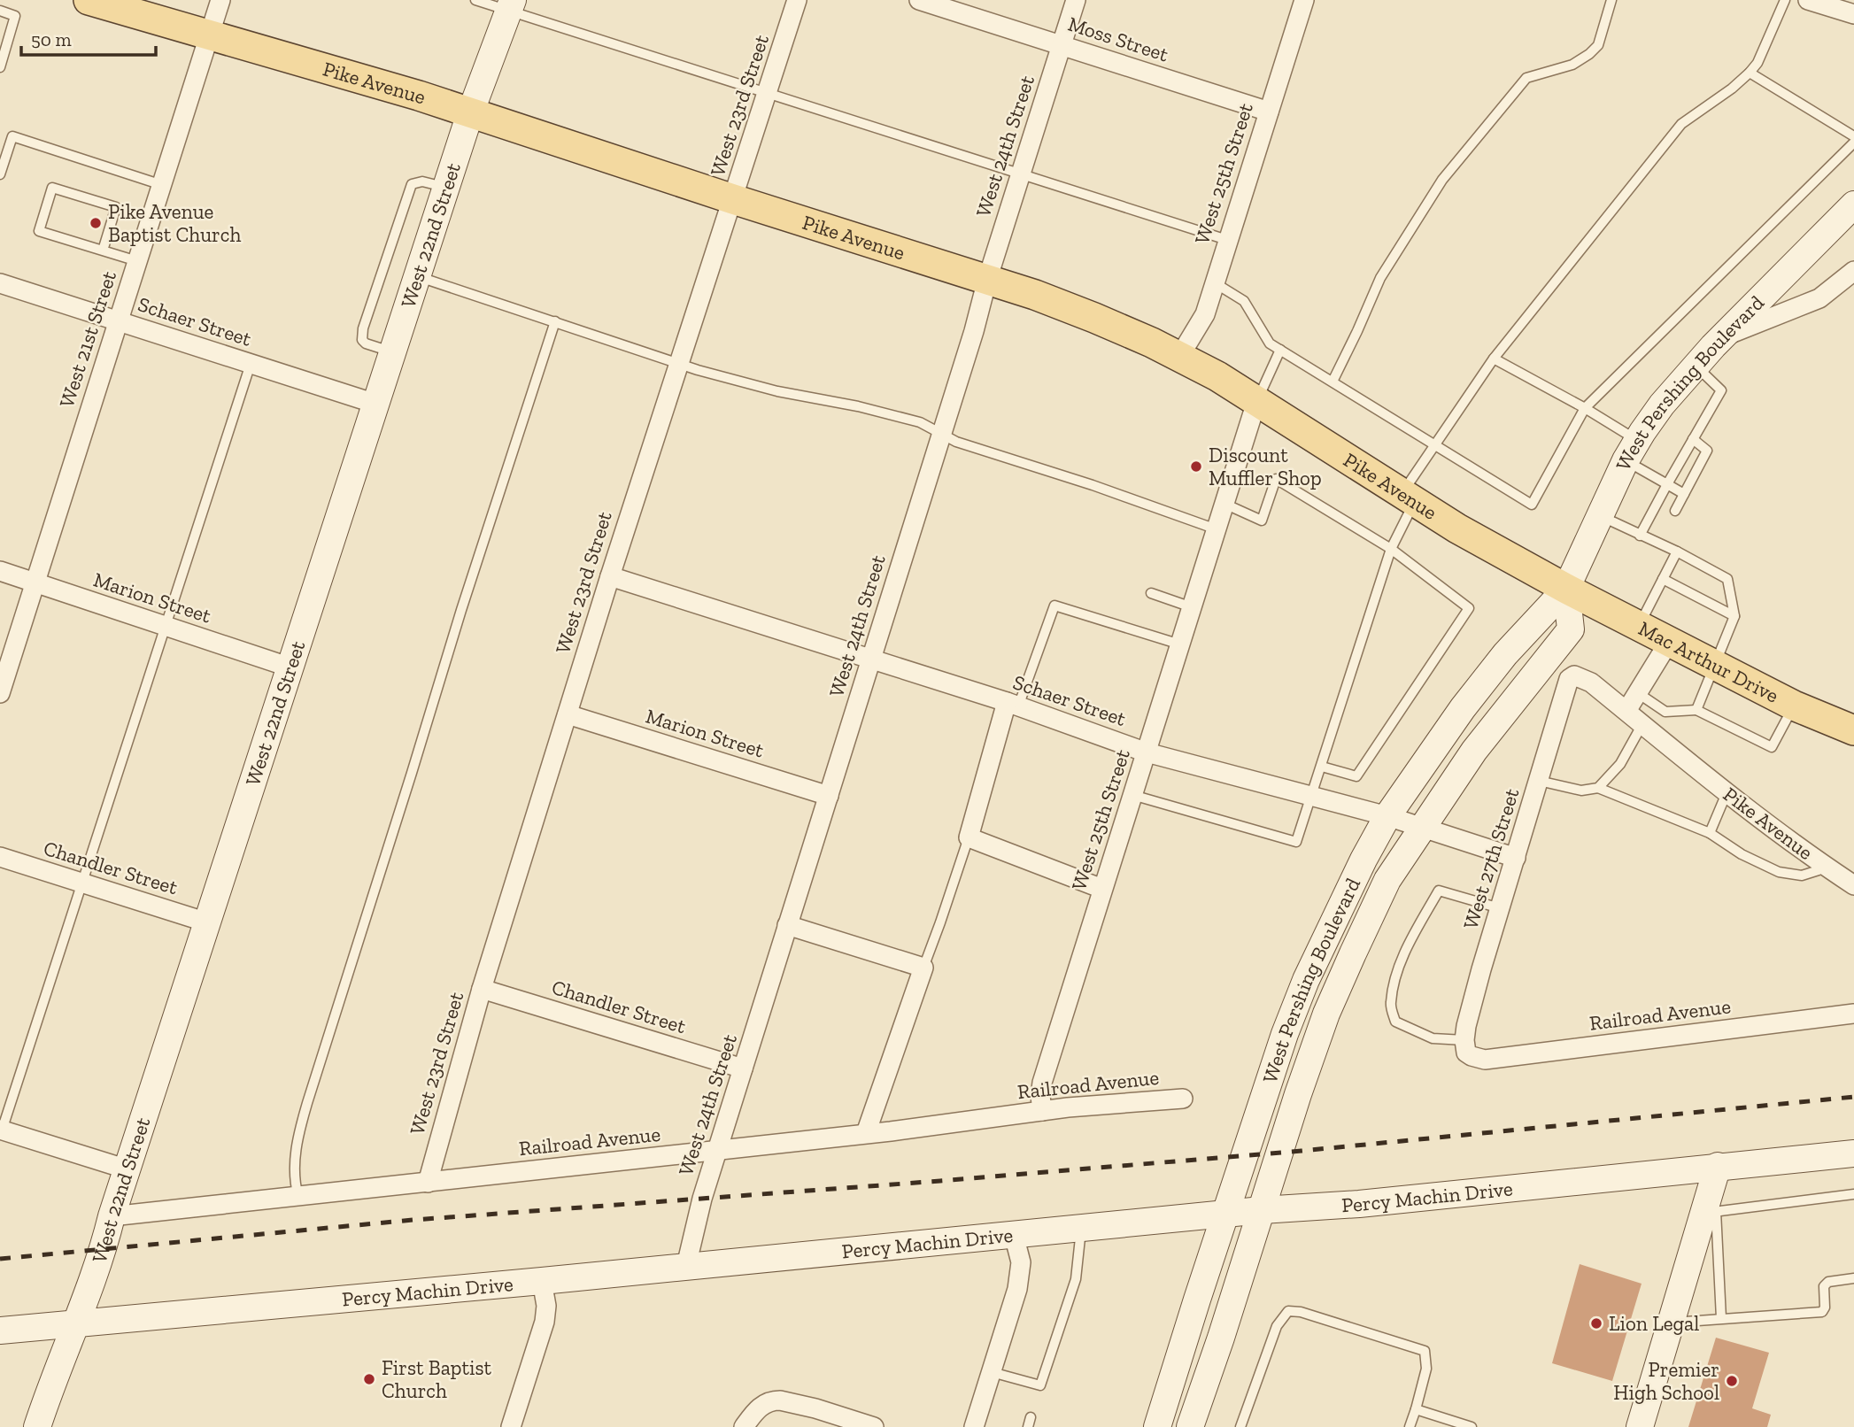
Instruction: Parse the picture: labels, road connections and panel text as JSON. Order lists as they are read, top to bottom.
{
  "streets": {
    "main road": [
      "Pike Avenue",
      "West 22nd Street",
      "West Pershing Boulevard",
      "Mac Arthur Drive",
      "Percy Machin Drive"
    ],
    "street": [
      "Moss Street",
      "West 23rd Street",
      "West 24th Street",
      "West 25th Street",
      "Schaer Street",
      "West 21st Street",
      "Marion Street",
      "West 27th Street",
      "Chandler Street",
      "Railroad Avenue"
    ]
  },
  "crossings": [
    ["Moss Street", "West 24th Street"],
    ["Moss Street", "West 25th Street"],
    ["Pike Avenue", "West 23rd Street"],
    ["Pike Avenue", "West 24th Street"],
    ["Pike Avenue", "West 25th Street"],
    ["Pike Avenue", "West 22nd Street"],
    ["Pike Avenue", "West 21st Street"],
    ["Pike Avenue", "West Pershing Boulevard"],
    ["Pike Avenue", "Mac Arthur Drive"],
    ["Pike Avenue", "West 27th Street"],
    ["West 23rd Street", "Schaer Street"],
    ["West 23rd Street", "Marion Street"],
    ["West 23rd Street", "Chandler Street"],
    ["West 23rd Street", "Railroad Avenue"],
    ["West 24th Street", "Schaer Street"],
    ["West 24th Street", "Marion Street"],
    ["West 24th Street", "Chandler Street"],
    ["West 24th Street", "Railroad Avenue"],
    ["West 24th Street", "Percy Machin Drive"],
    ["West 25th Street", "Schaer Street"],
    ["West 25th Street", "Railroad Avenue"],
    ["West 22nd Street", "Schaer Street"],
    ["West 22nd Street", "Marion Street"],
    ["West 22nd Street", "Chandler Street"],
    ["West 22nd Street", "Railroad Avenue"],
    ["West 22nd Street", "Percy Machin Drive"],
    ["Schaer Street", "West 21st Street"],
    ["Schaer Street", "West Pershing Boulevard"],
    ["Schaer Street", "West 27th Street"],
    ["West 21st Street", "Marion Street"],
    ["West Pershing Boulevard", "Mac Arthur Drive"],
    ["West Pershing Boulevard", "Percy Machin Drive"],
    ["West 27th Street", "Railroad Avenue"]
  ],
  "places": [
    "Pike Avenue Baptist Church",
    "Discount Muffler Shop",
    "Lion Legal",
    "First Baptist Church",
    "Premier High School"
  ],
  "scale_bar": "50 m"
}
